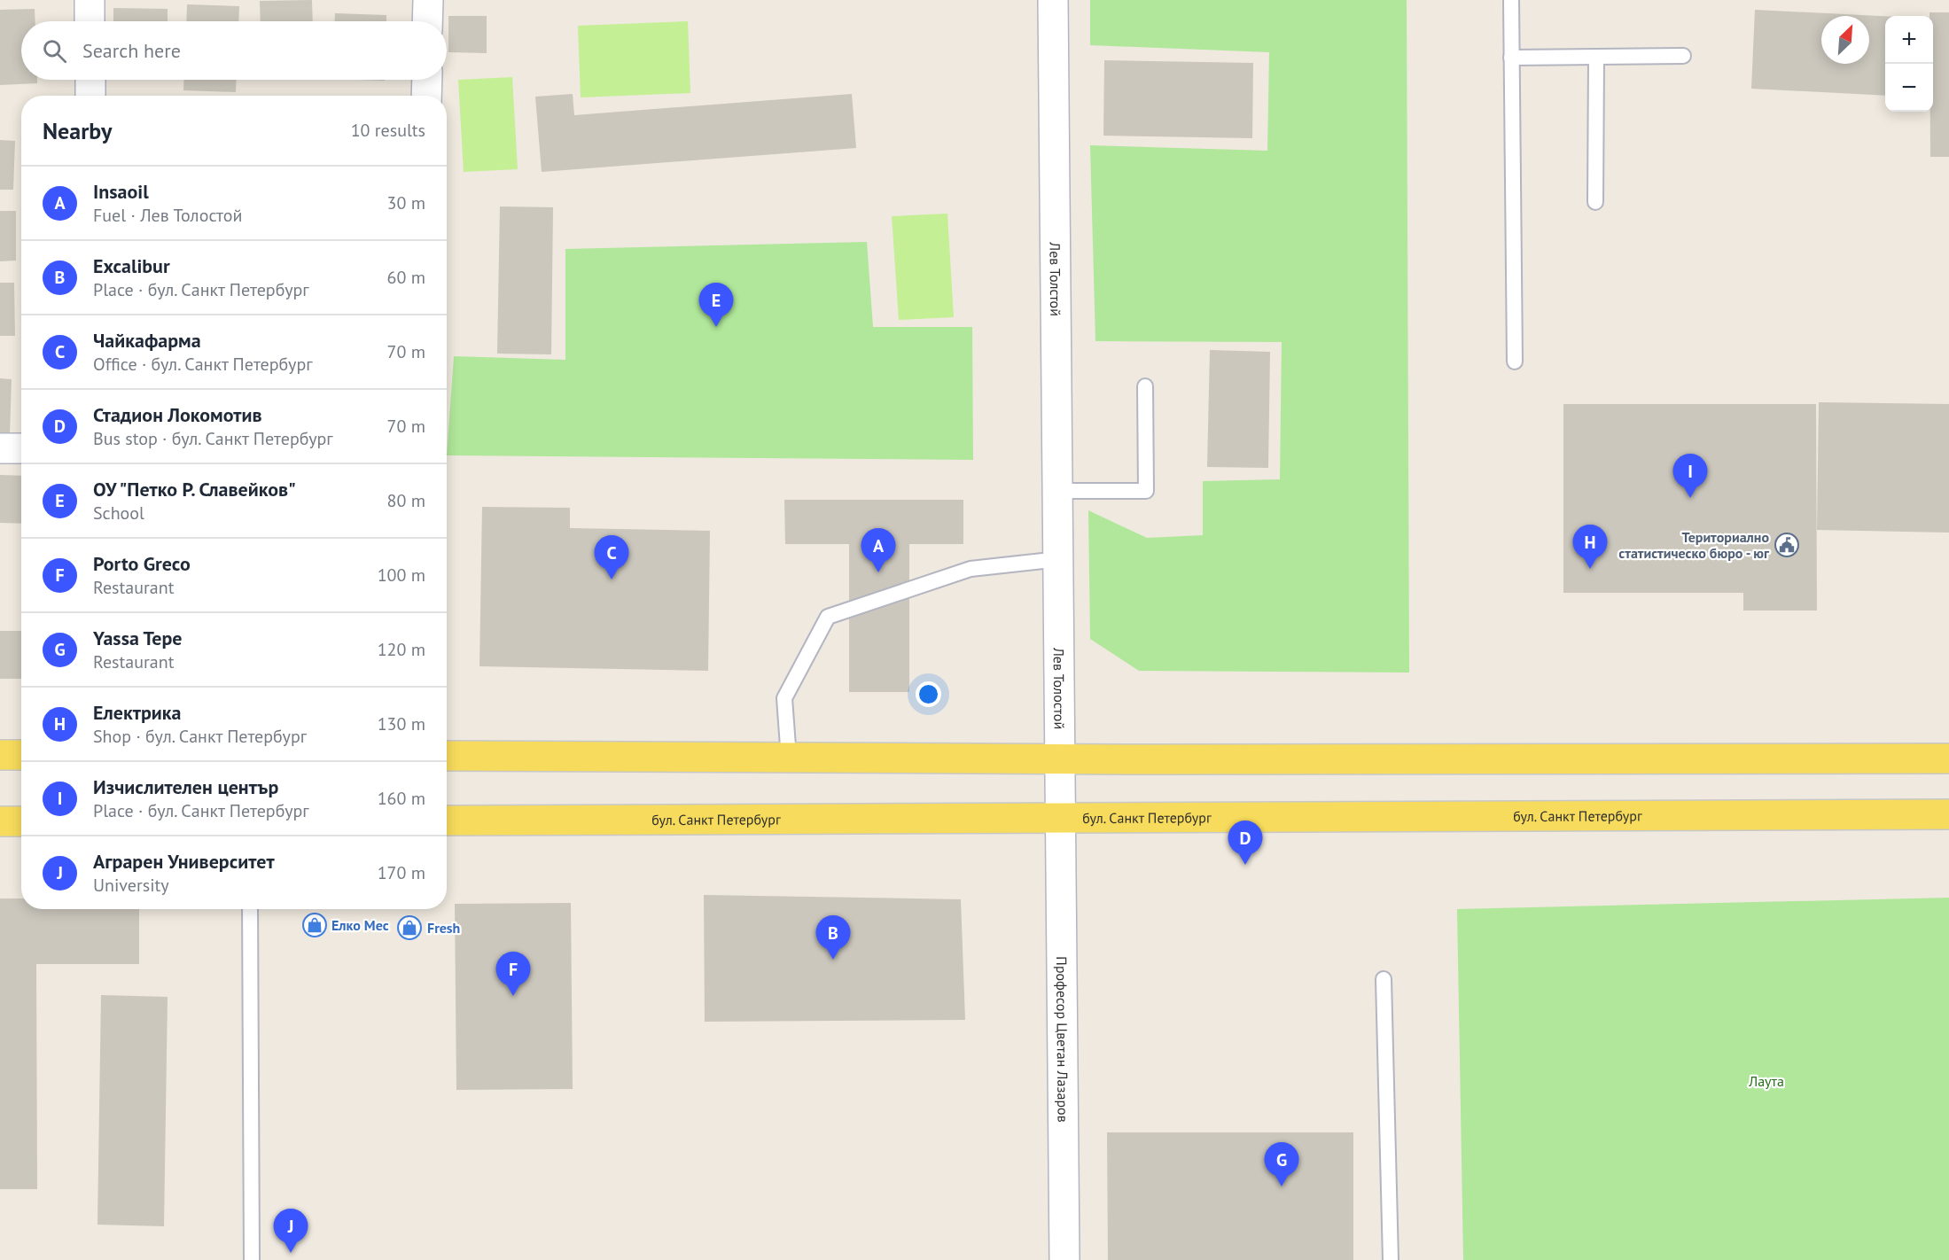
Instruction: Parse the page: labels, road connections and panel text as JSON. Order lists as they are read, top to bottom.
{
  "streets": {
    "main road": ["бул. Санкт Петербург"],
    "street": ["Лев Толстой", "Лев Толостой", "Професор Цветан Лазаров"]
  },
  "crossings": [
    ["Лев Толстой", "Лев Толостой"],
    ["Лев Толостой", "бул. Санкт Петербург"],
    ["Лев Толостой", "Професор Цветан Лазаров"],
    ["бул. Санкт Петербург", "Професор Цветан Лазаров"]
  ],
  "parks": ["Лаута"],
  "places": {
    "public building": ["Териториално статистическо бюро - юг"],
    "shop": ["Елко Мес", "Fresh"]
  },
  "north": "top right",
  "page": {
    "map_buttons": ["+", "−"],
    "search": "Search here",
    "heading": ["Nearby", "10 results"],
    "list": [
      {
        "mark": "A",
        "name": "Insaoil",
        "note": "Fuel · Лев Толостой",
        "value": "30 m"
      },
      {
        "mark": "B",
        "name": "Excalibur",
        "note": "Place · бул. Санкт Петербург",
        "value": "60 m"
      },
      {
        "mark": "C",
        "name": "Чайкафарма",
        "note": "Office · бул. Санкт Петербург",
        "value": "70 m"
      },
      {
        "mark": "D",
        "name": "Стадион Локомотив",
        "note": "Bus stop · бул. Санкт Петербург",
        "value": "70 m"
      },
      {
        "mark": "E",
        "name": "ОУ \"Петко Р. Славейков\"",
        "note": "School",
        "value": "80 m"
      },
      {
        "mark": "F",
        "name": "Porto Greco",
        "note": "Restaurant",
        "value": "100 m"
      },
      {
        "mark": "G",
        "name": "Yassa Tepe",
        "note": "Restaurant",
        "value": "120 m"
      },
      {
        "mark": "H",
        "name": "Електрика",
        "note": "Shop · бул. Санкт Петербург",
        "value": "130 m"
      },
      {
        "mark": "I",
        "name": "Изчислителен център",
        "note": "Place · бул. Санкт Петербург",
        "value": "160 m"
      },
      {
        "mark": "J",
        "name": "Аграрен Университет",
        "note": "University",
        "value": "170 m"
      }
    ],
    "pins": [
      "E",
      "I",
      "H",
      "A",
      "C",
      "D",
      "B",
      "F",
      "G",
      "J"
    ]
  }
}
